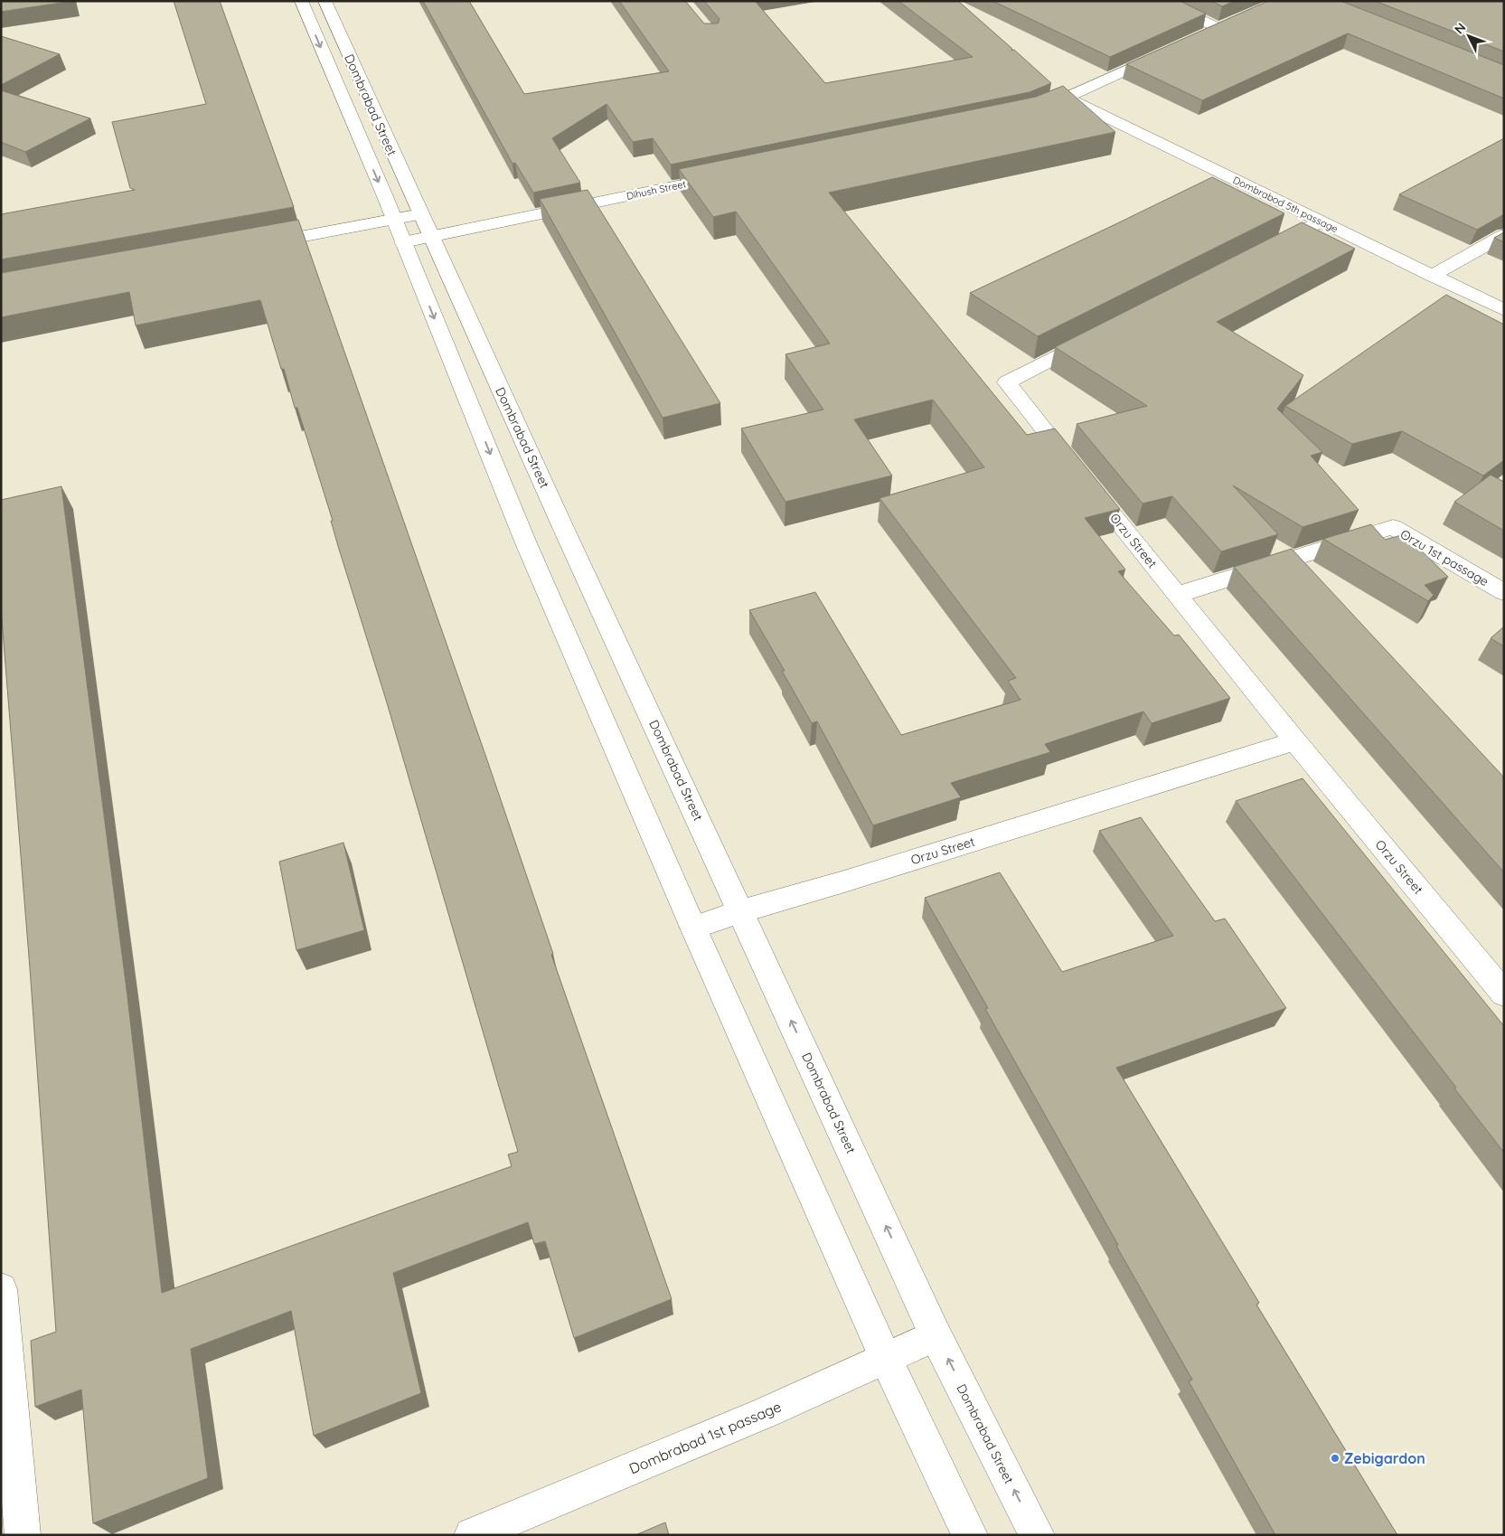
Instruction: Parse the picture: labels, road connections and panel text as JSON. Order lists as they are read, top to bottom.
{
  "streets": {
    "street": [
      "Dombrabad Street",
      "Dihush Street",
      "Dombrabod 5th passage",
      "Orzu Street",
      "Orzu 1st passage",
      "Dombrabad 1st passage"
    ]
  },
  "crossings": [
    ["Dombrabad Street", "Dihush Street"],
    ["Dombrabad Street", "Orzu Street"],
    ["Dombrabad Street", "Dombrabad 1st passage"],
    ["Orzu Street", "Orzu 1st passage"]
  ],
  "places": ["Zebigardon"],
  "north": "top left"
}
